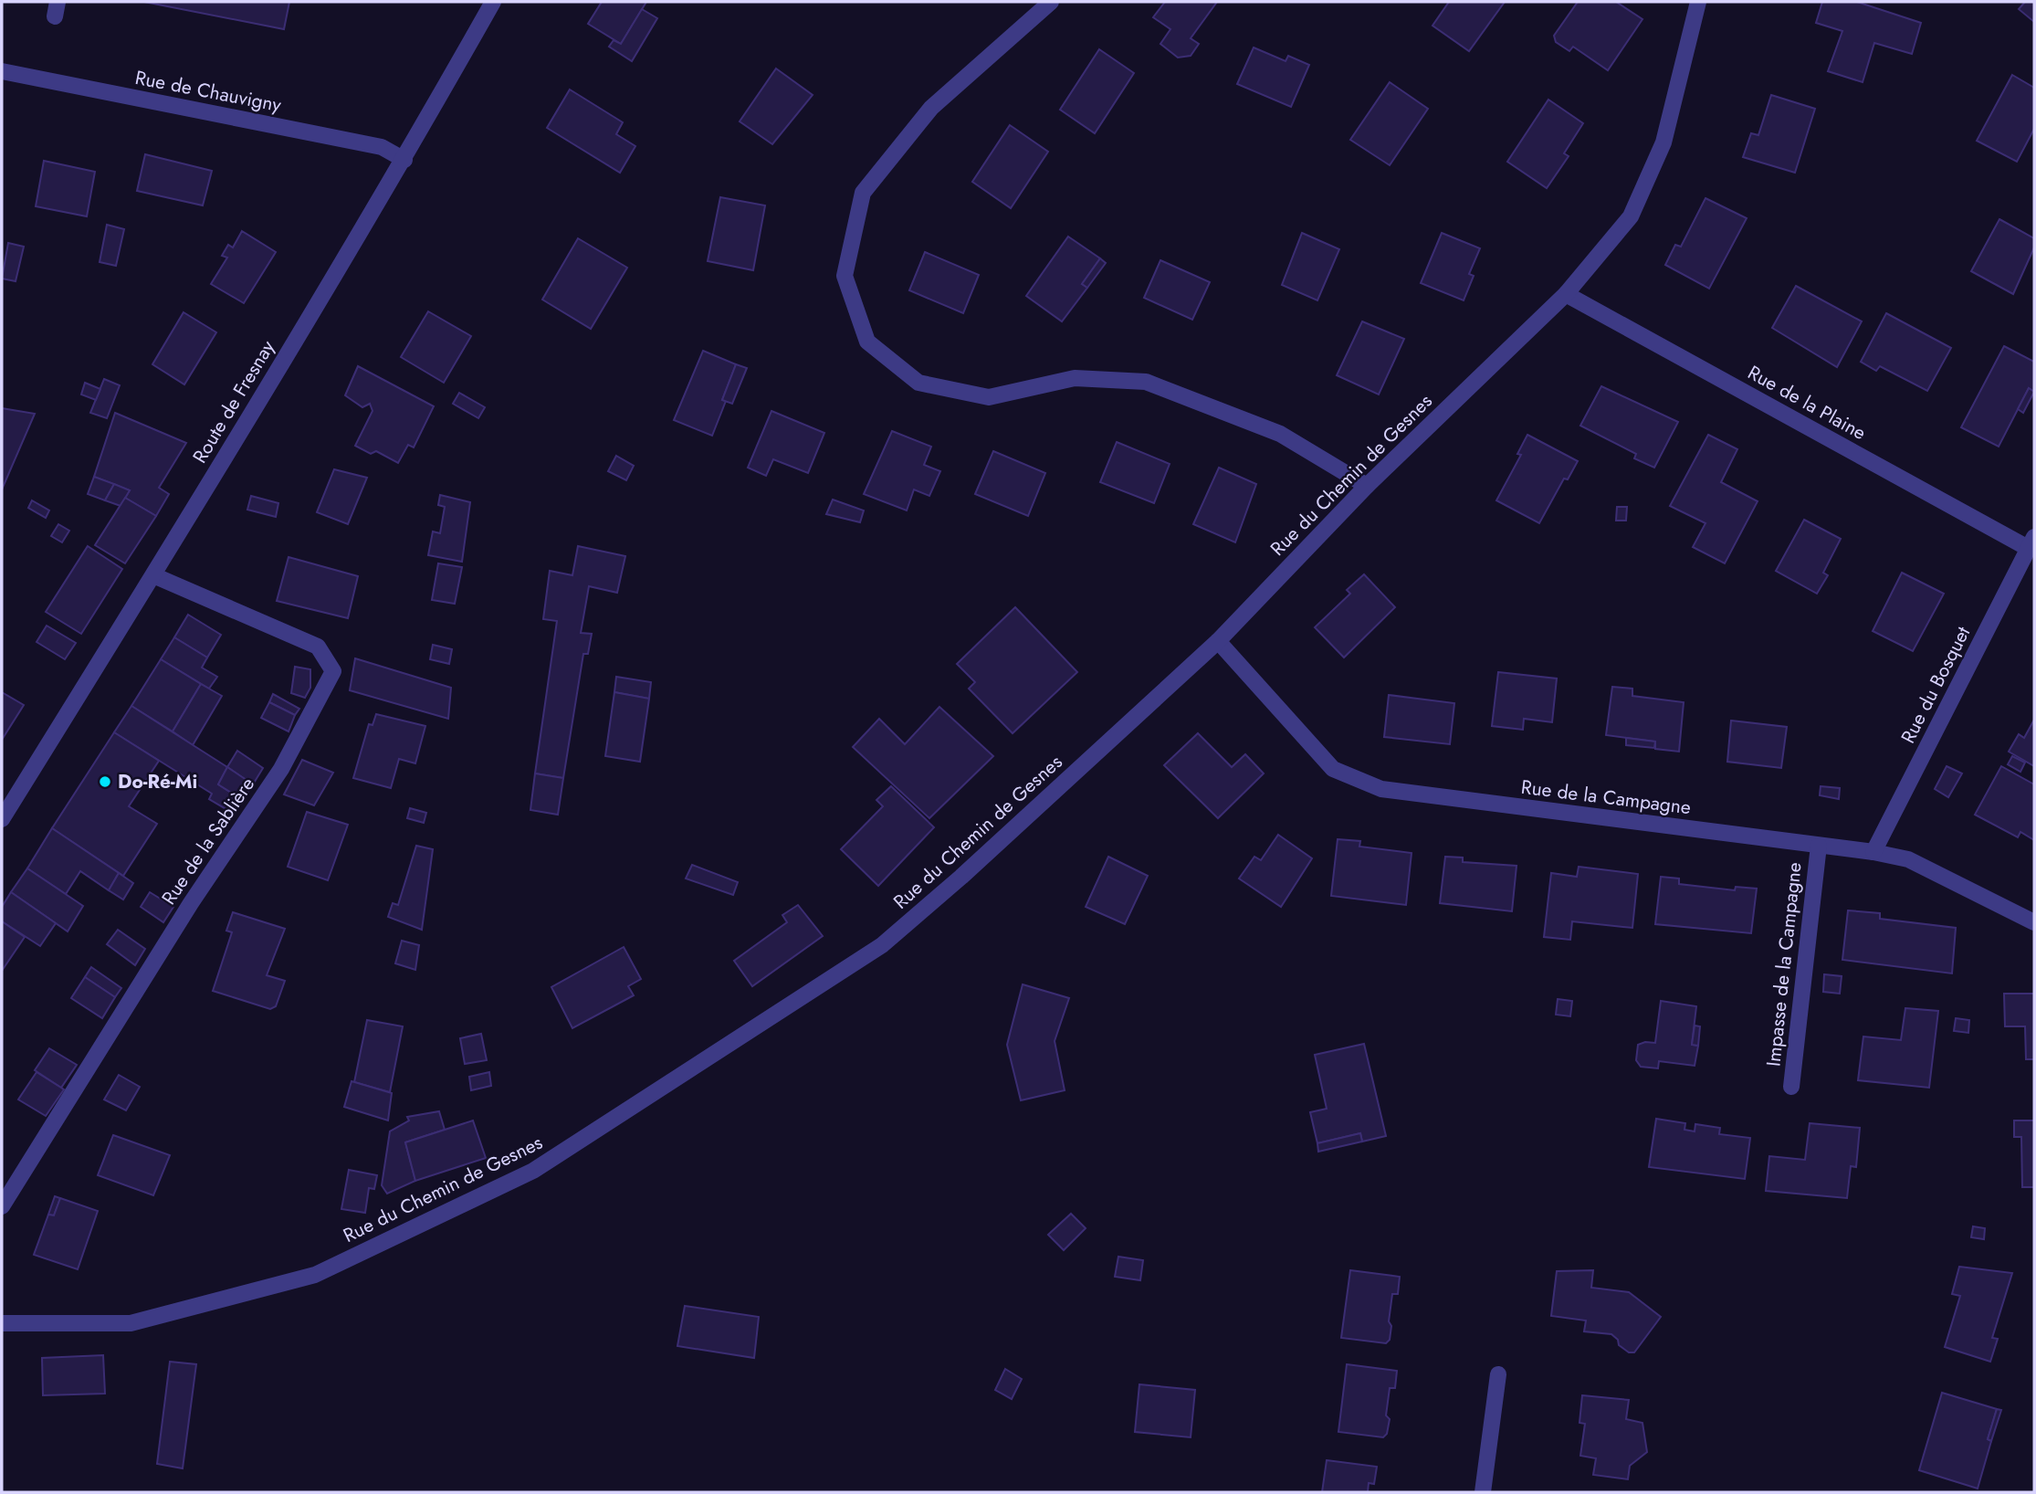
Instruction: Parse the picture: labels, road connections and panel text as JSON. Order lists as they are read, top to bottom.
{
  "streets": {
    "street": [
      "Rue de Chauvigny",
      "Route de Fresnay",
      "Rue de la Plaine",
      "Rue du Chemin de Gesnes",
      "Rue du Bosquet",
      "Rue de la Campagne",
      "Rue de la Sablière",
      "Impasse de la Campagne"
    ]
  },
  "crossings": [
    ["Rue de Chauvigny", "Route de Fresnay"],
    ["Route de Fresnay", "Rue de la Sablière"],
    ["Rue de la Plaine", "Rue du Chemin de Gesnes"],
    ["Rue de la Plaine", "Rue du Bosquet"],
    ["Rue du Chemin de Gesnes", "Rue de la Campagne"],
    ["Rue du Bosquet", "Rue de la Campagne"],
    ["Rue de la Campagne", "Impasse de la Campagne"]
  ],
  "places": ["Do-Ré-Mi"]
}
